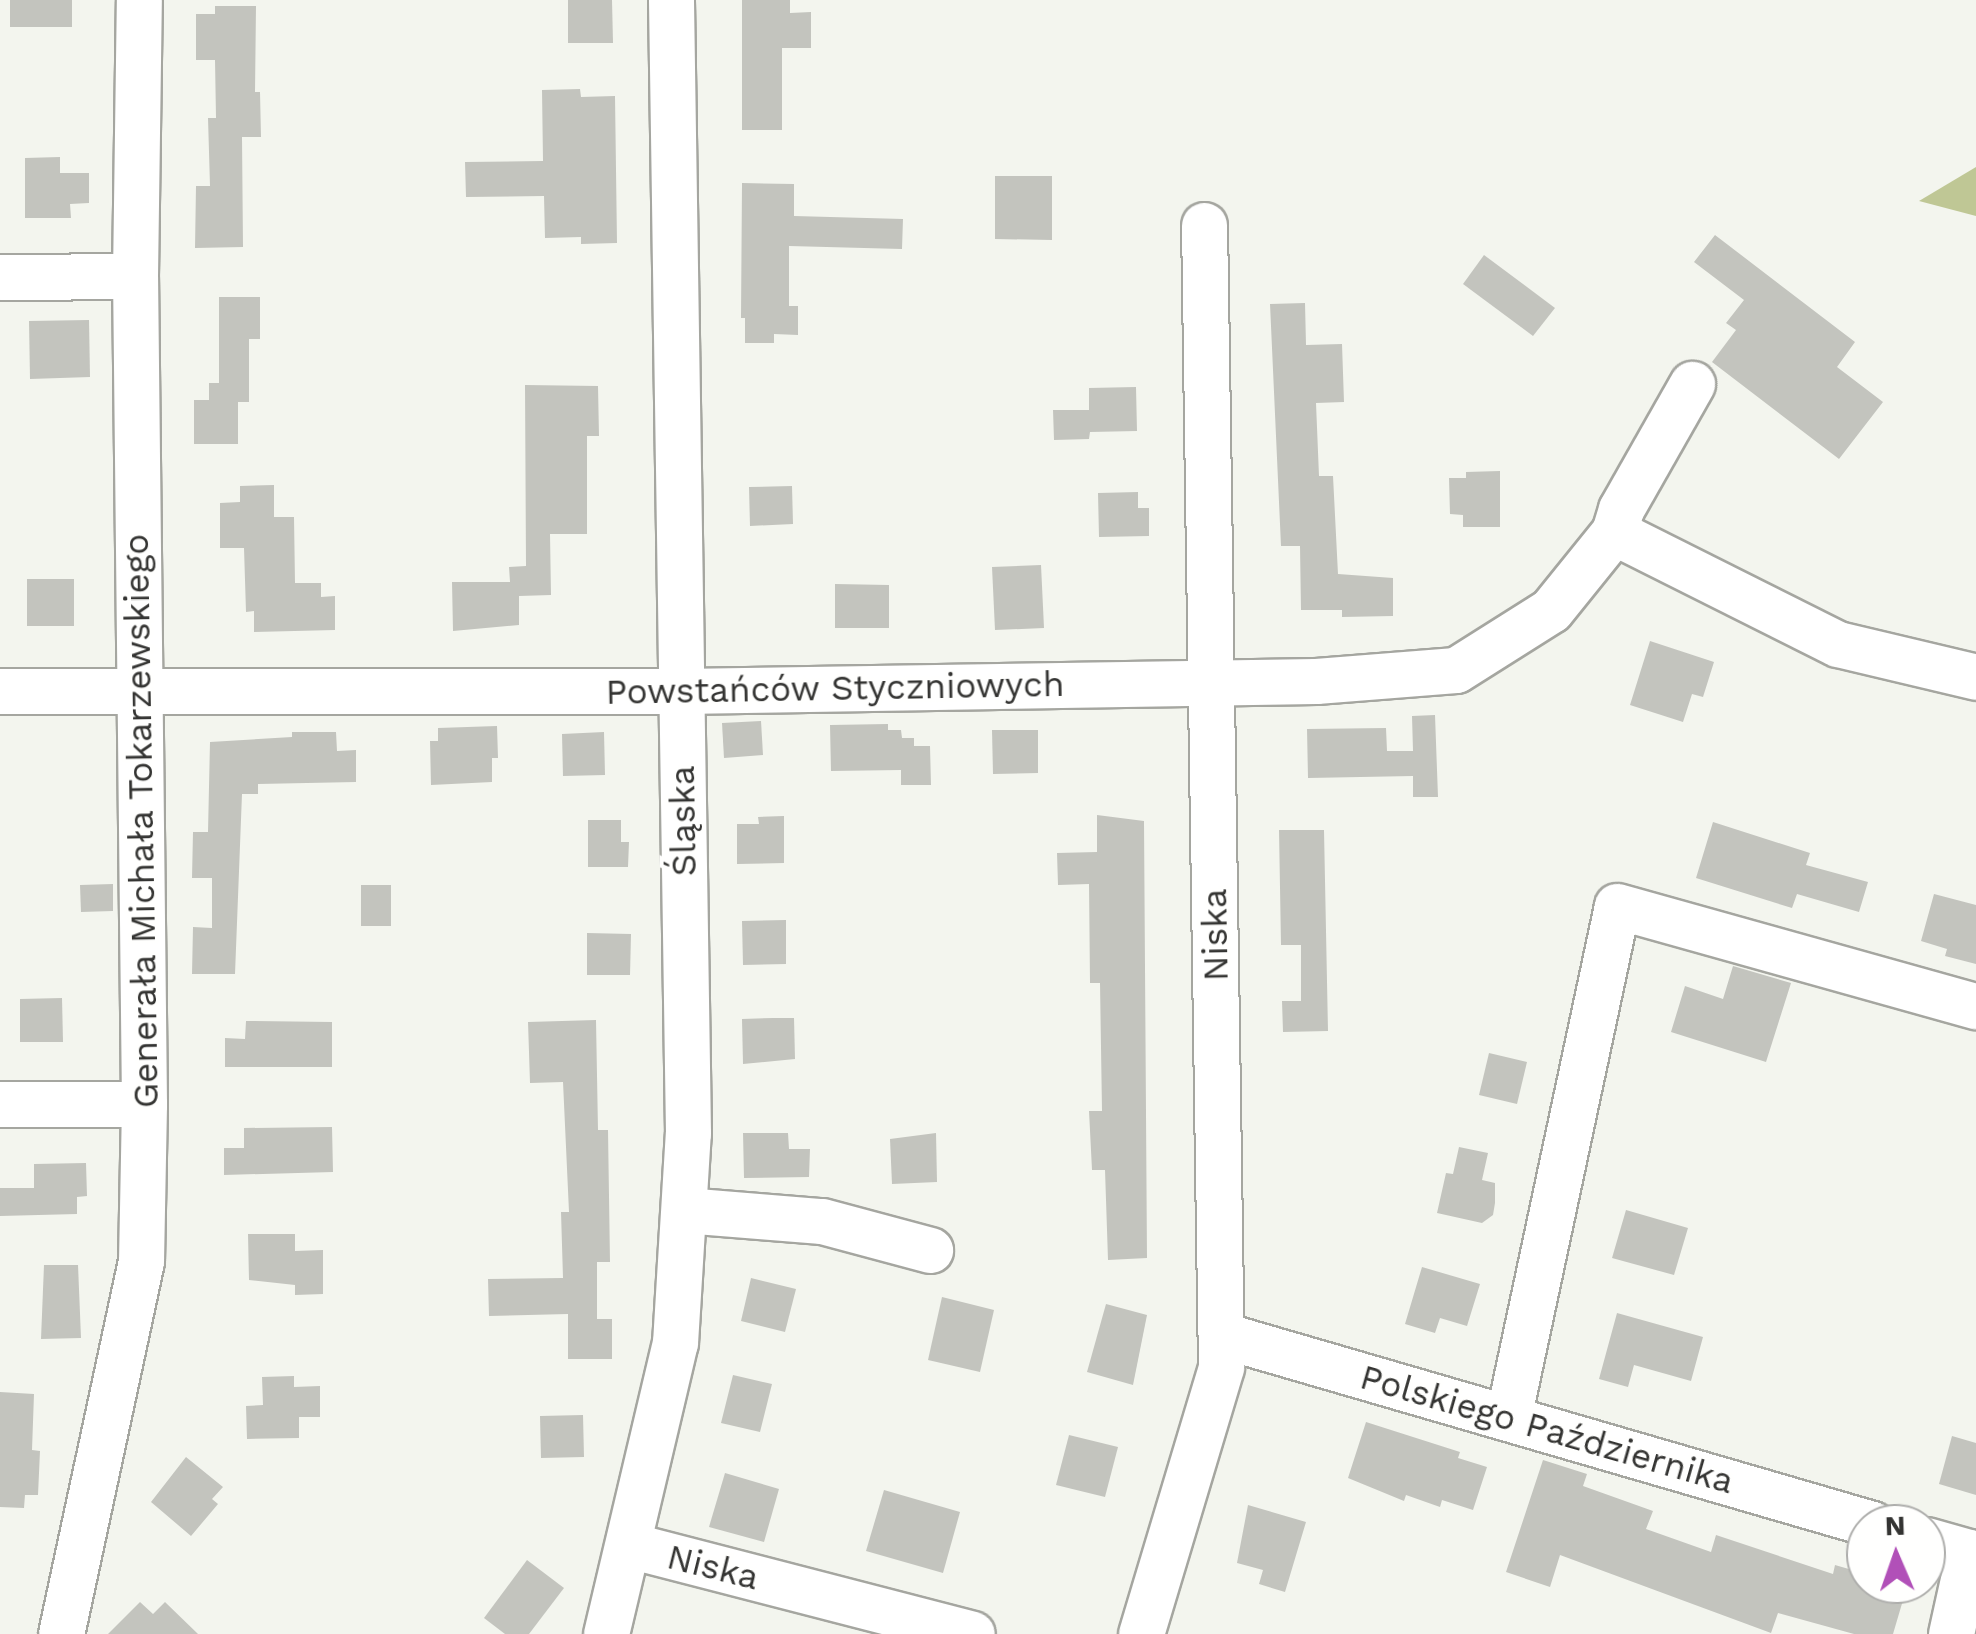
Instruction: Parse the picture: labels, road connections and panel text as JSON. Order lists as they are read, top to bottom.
{
  "streets": {
    "street": [
      "Powstańców Styczniowych",
      "Generała Michała Tokarzewskiego",
      "Śląska",
      "Niska",
      "Polskiego Października"
    ]
  },
  "crossings": [
    ["Powstańców Styczniowych", "Generała Michała Tokarzewskiego"],
    ["Powstańców Styczniowych", "Śląska"],
    ["Powstańców Styczniowych", "Niska"],
    ["Śląska", "Niska"],
    ["Niska", "Polskiego Października"]
  ],
  "north": "top"
}
